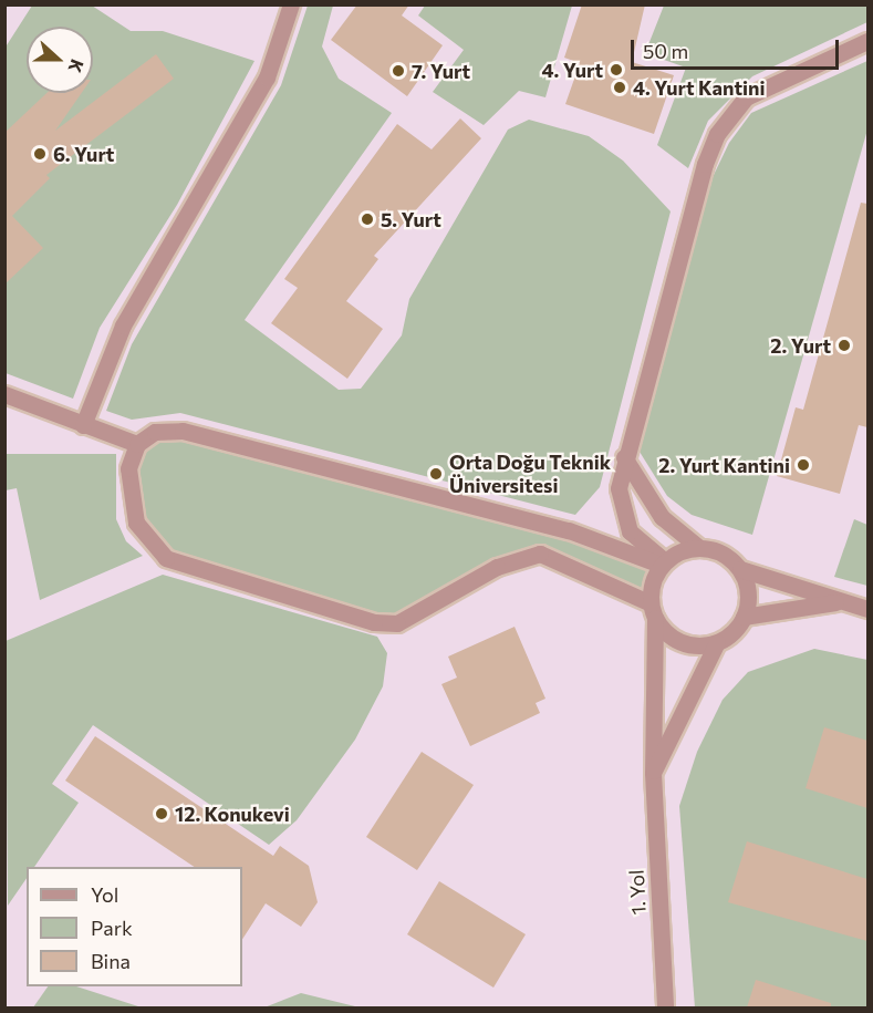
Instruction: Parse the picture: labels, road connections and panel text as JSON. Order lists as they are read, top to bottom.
{
  "streets": {
    "street": ["1. Yol"]
  },
  "places": [
    "4. Yurt",
    "7. Yurt",
    "4. Yurt Kantini",
    "6. Yurt",
    "5. Yurt",
    "2. Yurt",
    "2. Yurt Kantini",
    "Orta Doğu Teknik Üniversitesi",
    "12. Konukevi"
  ],
  "legend": ["Yol", "Park", "Bina"],
  "scale_bar": "50 m",
  "north": "right"
}
